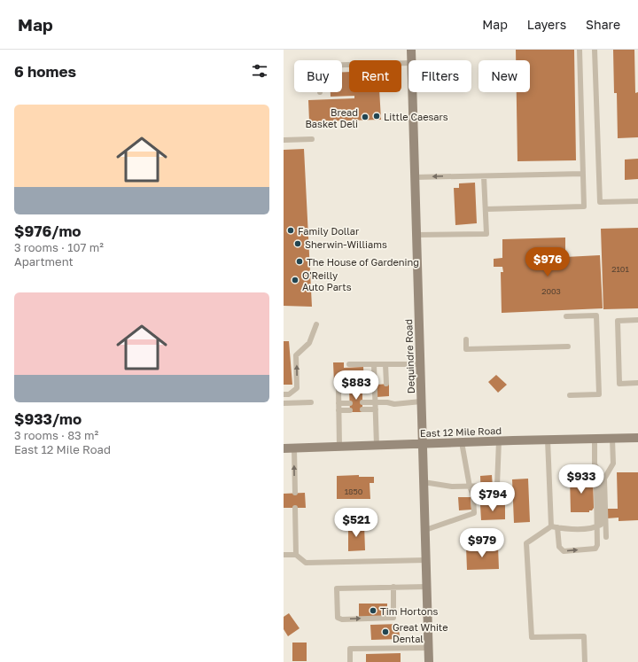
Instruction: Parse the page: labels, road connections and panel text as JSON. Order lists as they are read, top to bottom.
{
  "streets": {
    "main road": ["Dequindre Road", "East 12 Mile Road"]
  },
  "crossings": [
    ["Dequindre Road", "East 12 Mile Road"]
  ],
  "places": [
    "Little Caesars",
    "Bread Basket Deli",
    "Family Dollar",
    "Sherwin-Williams",
    "The House of Gardening",
    "O'Reilly Auto Parts",
    "Tim Hortons",
    "Great White Dental"
  ],
  "house_numbers": ["2101", "2003", "1850"],
  "page": {
    "header": "Map",
    "nav": ["Map", "Layers", "Share"],
    "heading": "6 homes",
    "chip": [
      "Buy",
      "Rent",
      "Filters",
      "New"
    ],
    "list": [
      {
        "name": "$976/mo",
        "note": "3 rooms · 107 m² · Apartment"
      },
      {
        "name": "$933/mo",
        "note": "3 rooms · 83 m² · East 12 Mile Road"
      }
    ],
    "price": [
      "$976",
      "$883",
      "$933",
      "$794",
      "$521",
      "$979"
    ]
  }
}
